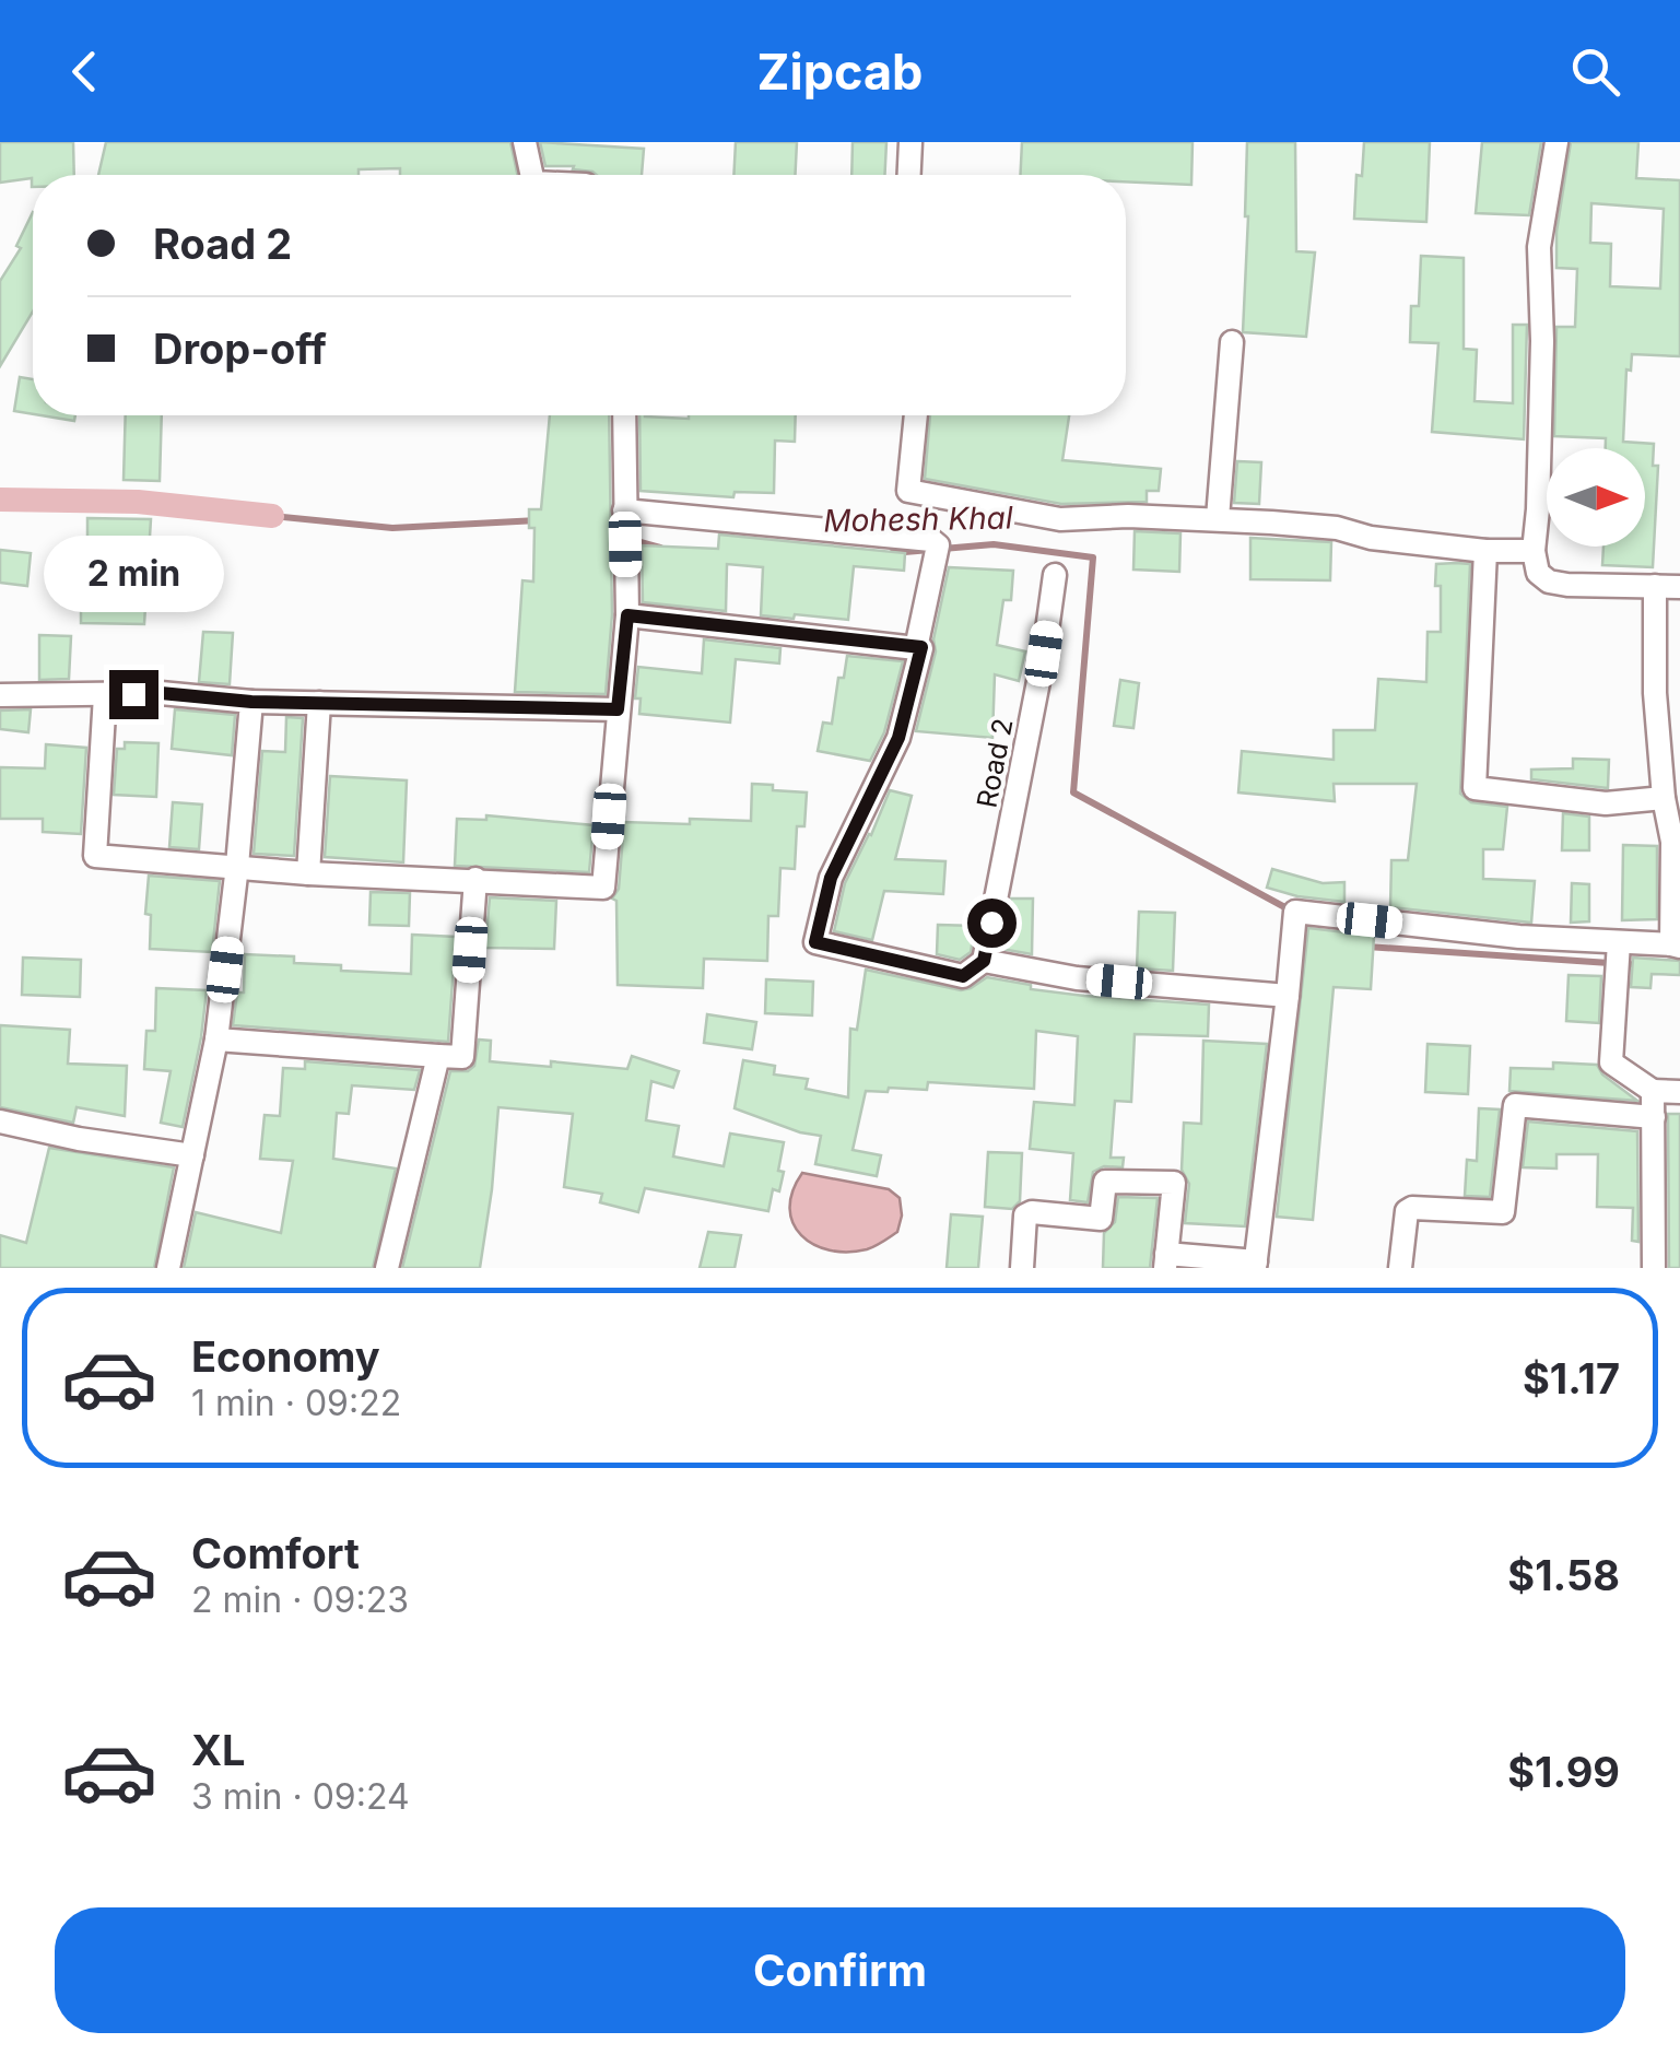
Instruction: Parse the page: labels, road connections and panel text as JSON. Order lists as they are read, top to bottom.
{
  "streets": {
    "street": ["Road 2"]
  },
  "water": ["Mohesh Khal"],
  "north": "right",
  "page": {
    "header": "Zipcab",
    "banner": ["Road 2", "Drop-off"],
    "bubble": "2 min",
    "list": [
      {
        "name": "Economy",
        "note": "1 min · 09:22",
        "value": "$1.17"
      },
      {
        "name": "Comfort",
        "note": "2 min · 09:23",
        "value": "$1.58"
      },
      {
        "name": "XL",
        "note": "3 min · 09:24",
        "value": "$1.99"
      }
    ],
    "buttons": "Confirm"
  }
}
